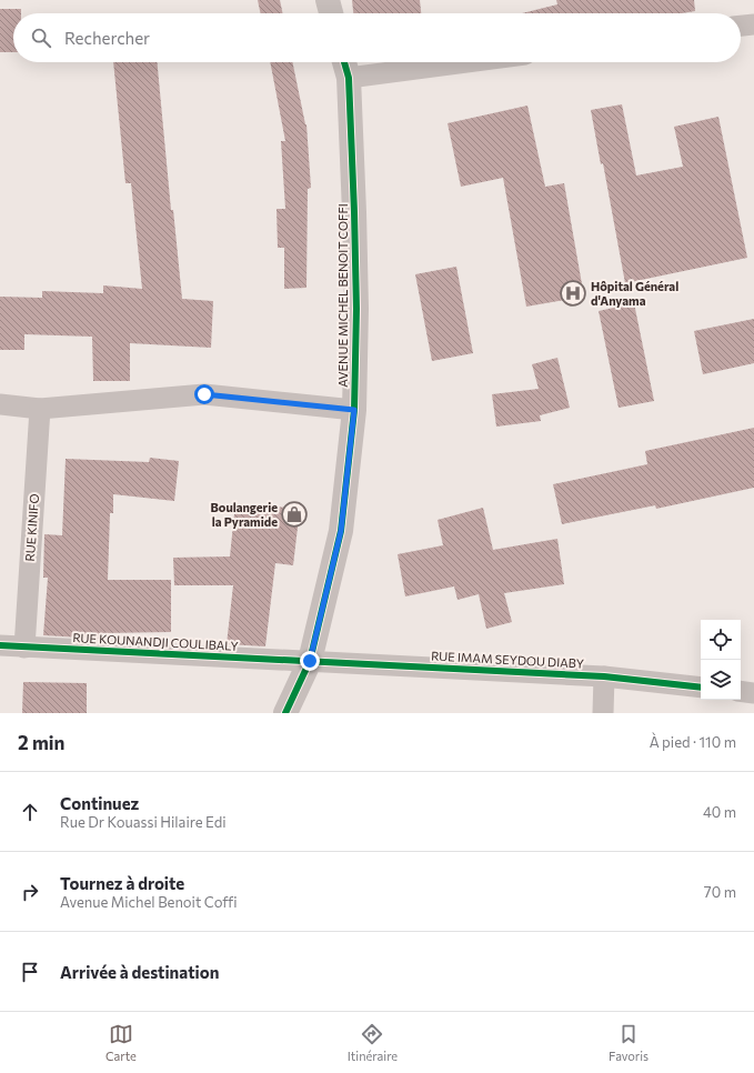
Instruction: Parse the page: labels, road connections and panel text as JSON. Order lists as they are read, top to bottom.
{
  "streets": {
    "street": [
      "AVENUE MICHEL BENOIT COFFI",
      "RUE KINIFO",
      "RUE KOUNANDJI COULIBALY",
      "RUE IMAM SEYDOU DIABY"
    ]
  },
  "crossings": [
    ["AVENUE MICHEL BENOIT COFFI", "RUE KOUNANDJI COULIBALY"],
    ["AVENUE MICHEL BENOIT COFFI", "RUE IMAM SEYDOU DIABY"],
    ["RUE KINIFO", "RUE KOUNANDJI COULIBALY"],
    ["RUE KOUNANDJI COULIBALY", "RUE IMAM SEYDOU DIABY"]
  ],
  "places": {
    "hospital": ["Hôpital Général d'Anyama"],
    "shop": ["Boulangerie la Pyramide"]
  },
  "page": {
    "search": "Rechercher",
    "heading": ["2 min", "À pied · 110 m"],
    "list": [
      ["Continuez", "Rue Dr Kouassi Hilaire Edi", "40 m"],
      ["Tournez à droite", "Avenue Michel Benoit Coffi", "70 m"],
      "Arrivée à destination"
    ],
    "nav": ["Carte", "Itinéraire", "Favoris"]
  }
}
